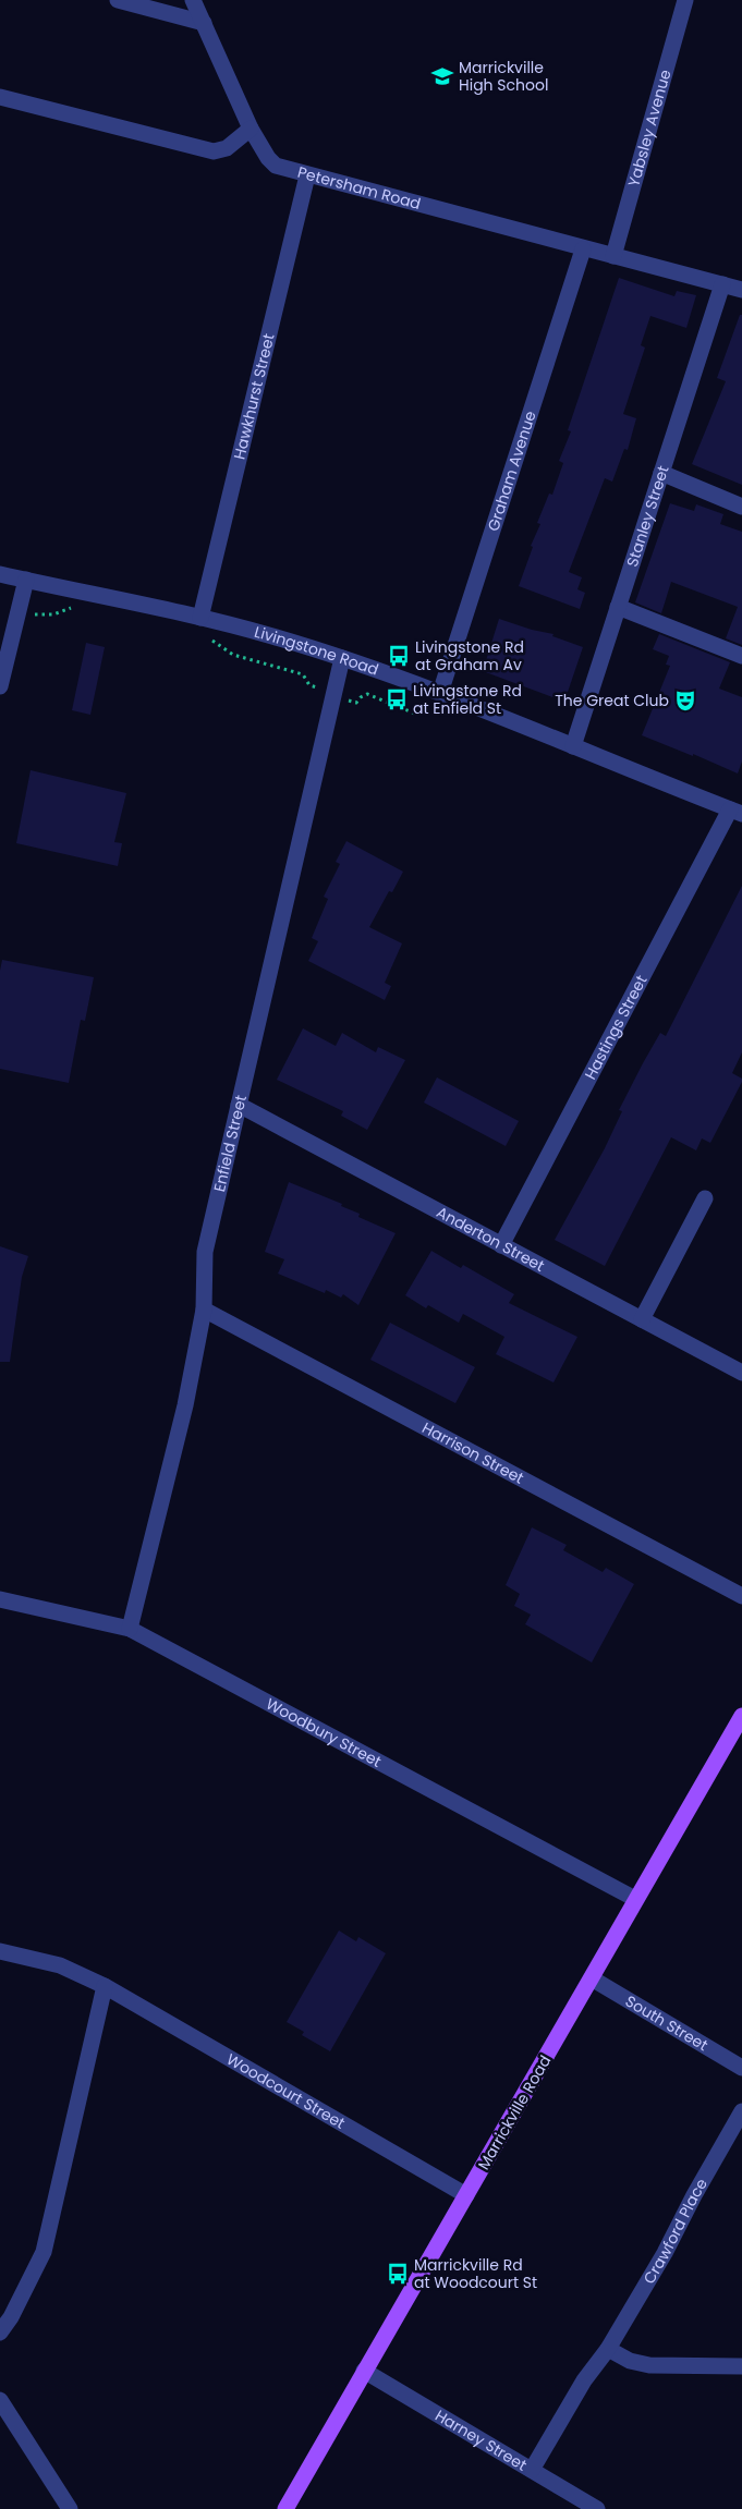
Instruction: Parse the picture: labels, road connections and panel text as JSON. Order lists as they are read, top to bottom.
{
  "streets": {
    "main road": ["Marrickville Road"],
    "street": [
      "Yabsley Avenue",
      "Petersham Road",
      "Hawkhurst Street",
      "Graham Avenue",
      "Stanley Street",
      "Livingstone Road",
      "Hastings Street",
      "Enfield Street",
      "Anderton Street",
      "Harrison Street",
      "Woodbury Street",
      "South Street",
      "Woodcourt Street",
      "Crawford Place",
      "Harney Street"
    ]
  },
  "crossings": [
    ["Yabsley Avenue", "Petersham Road"],
    ["Petersham Road", "Hawkhurst Street"],
    ["Petersham Road", "Graham Avenue"],
    ["Petersham Road", "Stanley Street"],
    ["Hawkhurst Street", "Livingstone Road"],
    ["Graham Avenue", "Livingstone Road"],
    ["Stanley Street", "Livingstone Road"],
    ["Livingstone Road", "Hastings Street"],
    ["Livingstone Road", "Enfield Street"],
    ["Hastings Street", "Anderton Street"],
    ["Enfield Street", "Anderton Street"],
    ["Enfield Street", "Harrison Street"],
    ["Enfield Street", "Woodbury Street"],
    ["Woodbury Street", "Marrickville Road"],
    ["South Street", "Marrickville Road"],
    ["Woodcourt Street", "Marrickville Road"],
    ["Marrickville Road", "Harney Street"],
    ["Crawford Place", "Harney Street"]
  ],
  "places": {
    "school or university": ["Marrickville High School"],
    "bus stop": ["Livingstone Rd at Graham Av", "Livingstone Rd at Enfield St", "Marrickville Rd at Woodcourt St"],
    "theatre": ["The Great Club"]
  }
}
